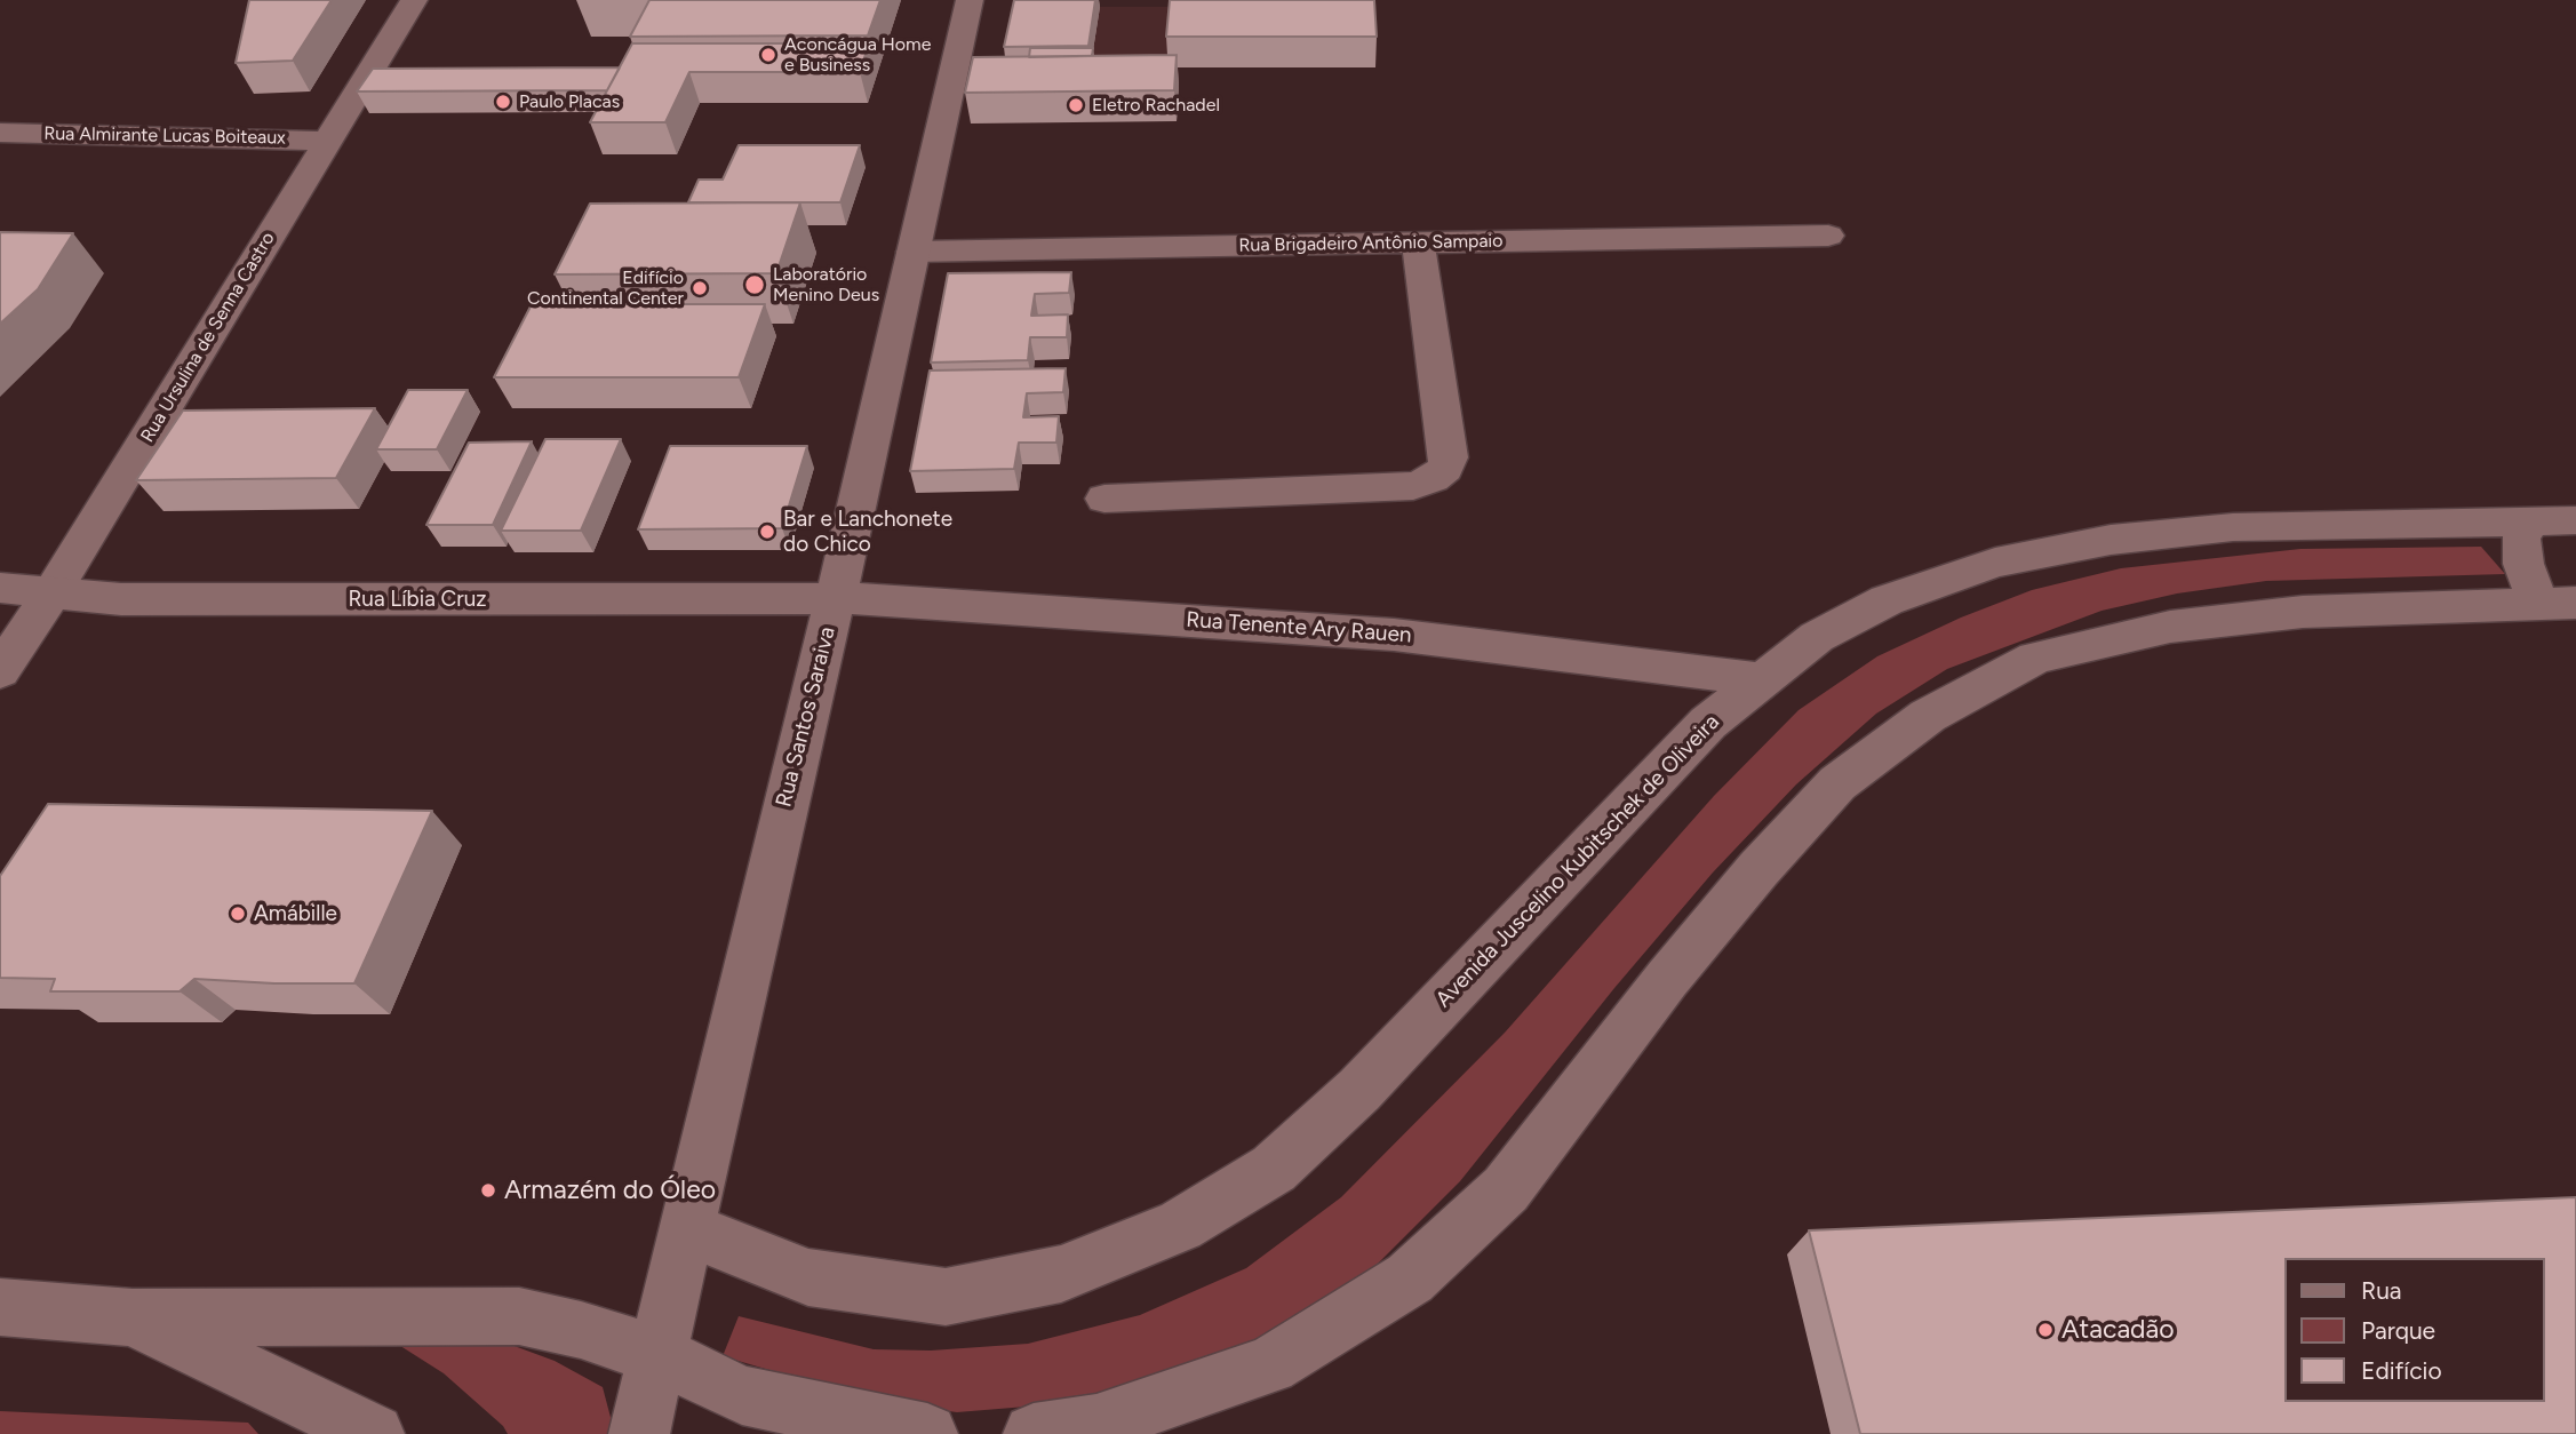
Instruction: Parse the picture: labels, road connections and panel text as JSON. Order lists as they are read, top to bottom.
{
  "streets": {
    "main road": [
      "Rua Almirante Lucas Boiteaux",
      "Rua Brigadeiro Antônio Sampaio",
      "Rua Ursulina de Senna Castro",
      "Rua Líbia Cruz",
      "Rua Tenente Ary Rauen",
      "Rua Santos Saraiva",
      "Avenida Juscelino Kubitschek de Oliveira"
    ]
  },
  "crossings": [
    ["Rua Almirante Lucas Boiteaux", "Rua Ursulina de Senna Castro"],
    ["Rua Brigadeiro Antônio Sampaio", "Rua Santos Saraiva"],
    ["Rua Ursulina de Senna Castro", "Rua Líbia Cruz"],
    ["Rua Líbia Cruz", "Rua Tenente Ary Rauen"],
    ["Rua Líbia Cruz", "Rua Santos Saraiva"],
    ["Rua Tenente Ary Rauen", "Rua Santos Saraiva"],
    ["Rua Tenente Ary Rauen", "Avenida Juscelino Kubitschek de Oliveira"],
    ["Rua Santos Saraiva", "Avenida Juscelino Kubitschek de Oliveira"]
  ],
  "places": [
    "Aconcágua Home e Business",
    "Paulo Placas",
    "Eletro Rachadel",
    "Laboratório Menino Deus",
    "Edifício Continental Center",
    "Bar e Lanchonete do Chico",
    "Amábille",
    "Armazém do Óleo",
    "Atacadão"
  ],
  "legend": ["Rua", "Parque", "Edifício"]
}
